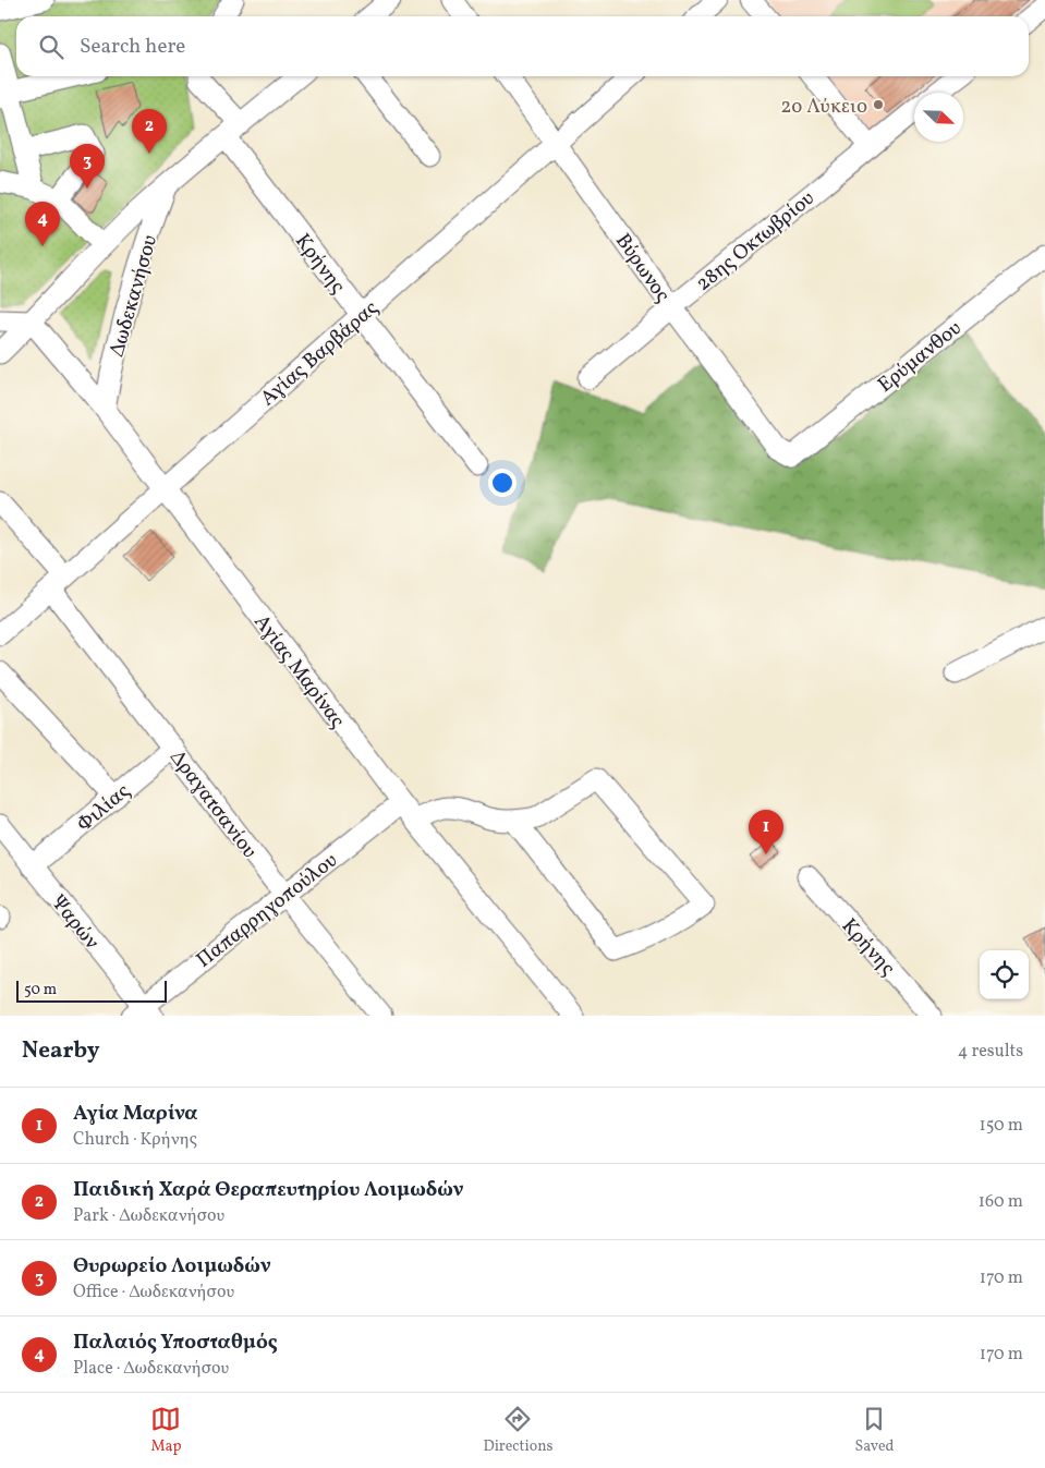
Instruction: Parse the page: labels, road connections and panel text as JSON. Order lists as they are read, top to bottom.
{
  "streets": {
    "street": [
      "28ης Οκτωβρίου",
      "Κρήνης",
      "Βύρωνος",
      "Δωδεκανήσου",
      "Αγίας Βαρβάρας",
      "Ερύμανθου",
      "Αγίας Μαρίνας",
      "Δραγατσανίου",
      "Φιλίας",
      "Παπαρρηγοπούλου",
      "Ψαρών"
    ]
  },
  "crossings": [
    ["28ης Οκτωβρίου", "Βύρωνος"],
    ["Κρήνης", "Δωδεκανήσου"],
    ["Κρήνης", "Αγίας Βαρβάρας"],
    ["Βύρωνος", "Αγίας Βαρβάρας"],
    ["Βύρωνος", "Ερύμανθου"],
    ["Δωδεκανήσου", "Αγίας Μαρίνας"],
    ["Αγίας Βαρβάρας", "Αγίας Μαρίνας"],
    ["Αγίας Βαρβάρας", "Δραγατσανίου"],
    ["Αγίας Μαρίνας", "Παπαρρηγοπούλου"],
    ["Δραγατσανίου", "Φιλίας"],
    ["Δραγατσανίου", "Παπαρρηγοπούλου"],
    ["Φιλίας", "Ψαρών"],
    ["Παπαρρηγοπούλου", "Ψαρών"]
  ],
  "places": ["2ο Λύκειο"],
  "scale_bar": "50 m",
  "north": "bottom right",
  "page": {
    "search": "Search here",
    "pins": [
      "2",
      "3",
      "4",
      "1"
    ],
    "scale": "50 m",
    "heading": ["Nearby", "4 results"],
    "list": [
      {
        "mark": "1",
        "name": "Αγία Μαρίνα",
        "note": "Church · Κρήνης",
        "value": "150 m"
      },
      {
        "mark": "2",
        "name": "Παιδική Χαρά Θεραπευτηρίου Λοιμωδών",
        "note": "Park · Δωδεκανήσου",
        "value": "160 m"
      },
      {
        "mark": "3",
        "name": "Θυρωρείο Λοιμωδών",
        "note": "Office · Δωδεκανήσου",
        "value": "170 m"
      },
      {
        "mark": "4",
        "name": "Παλαιός Υποσταθμός",
        "note": "Place · Δωδεκανήσου",
        "value": "170 m"
      }
    ],
    "nav": ["Map", "Directions", "Saved"]
  }
}
